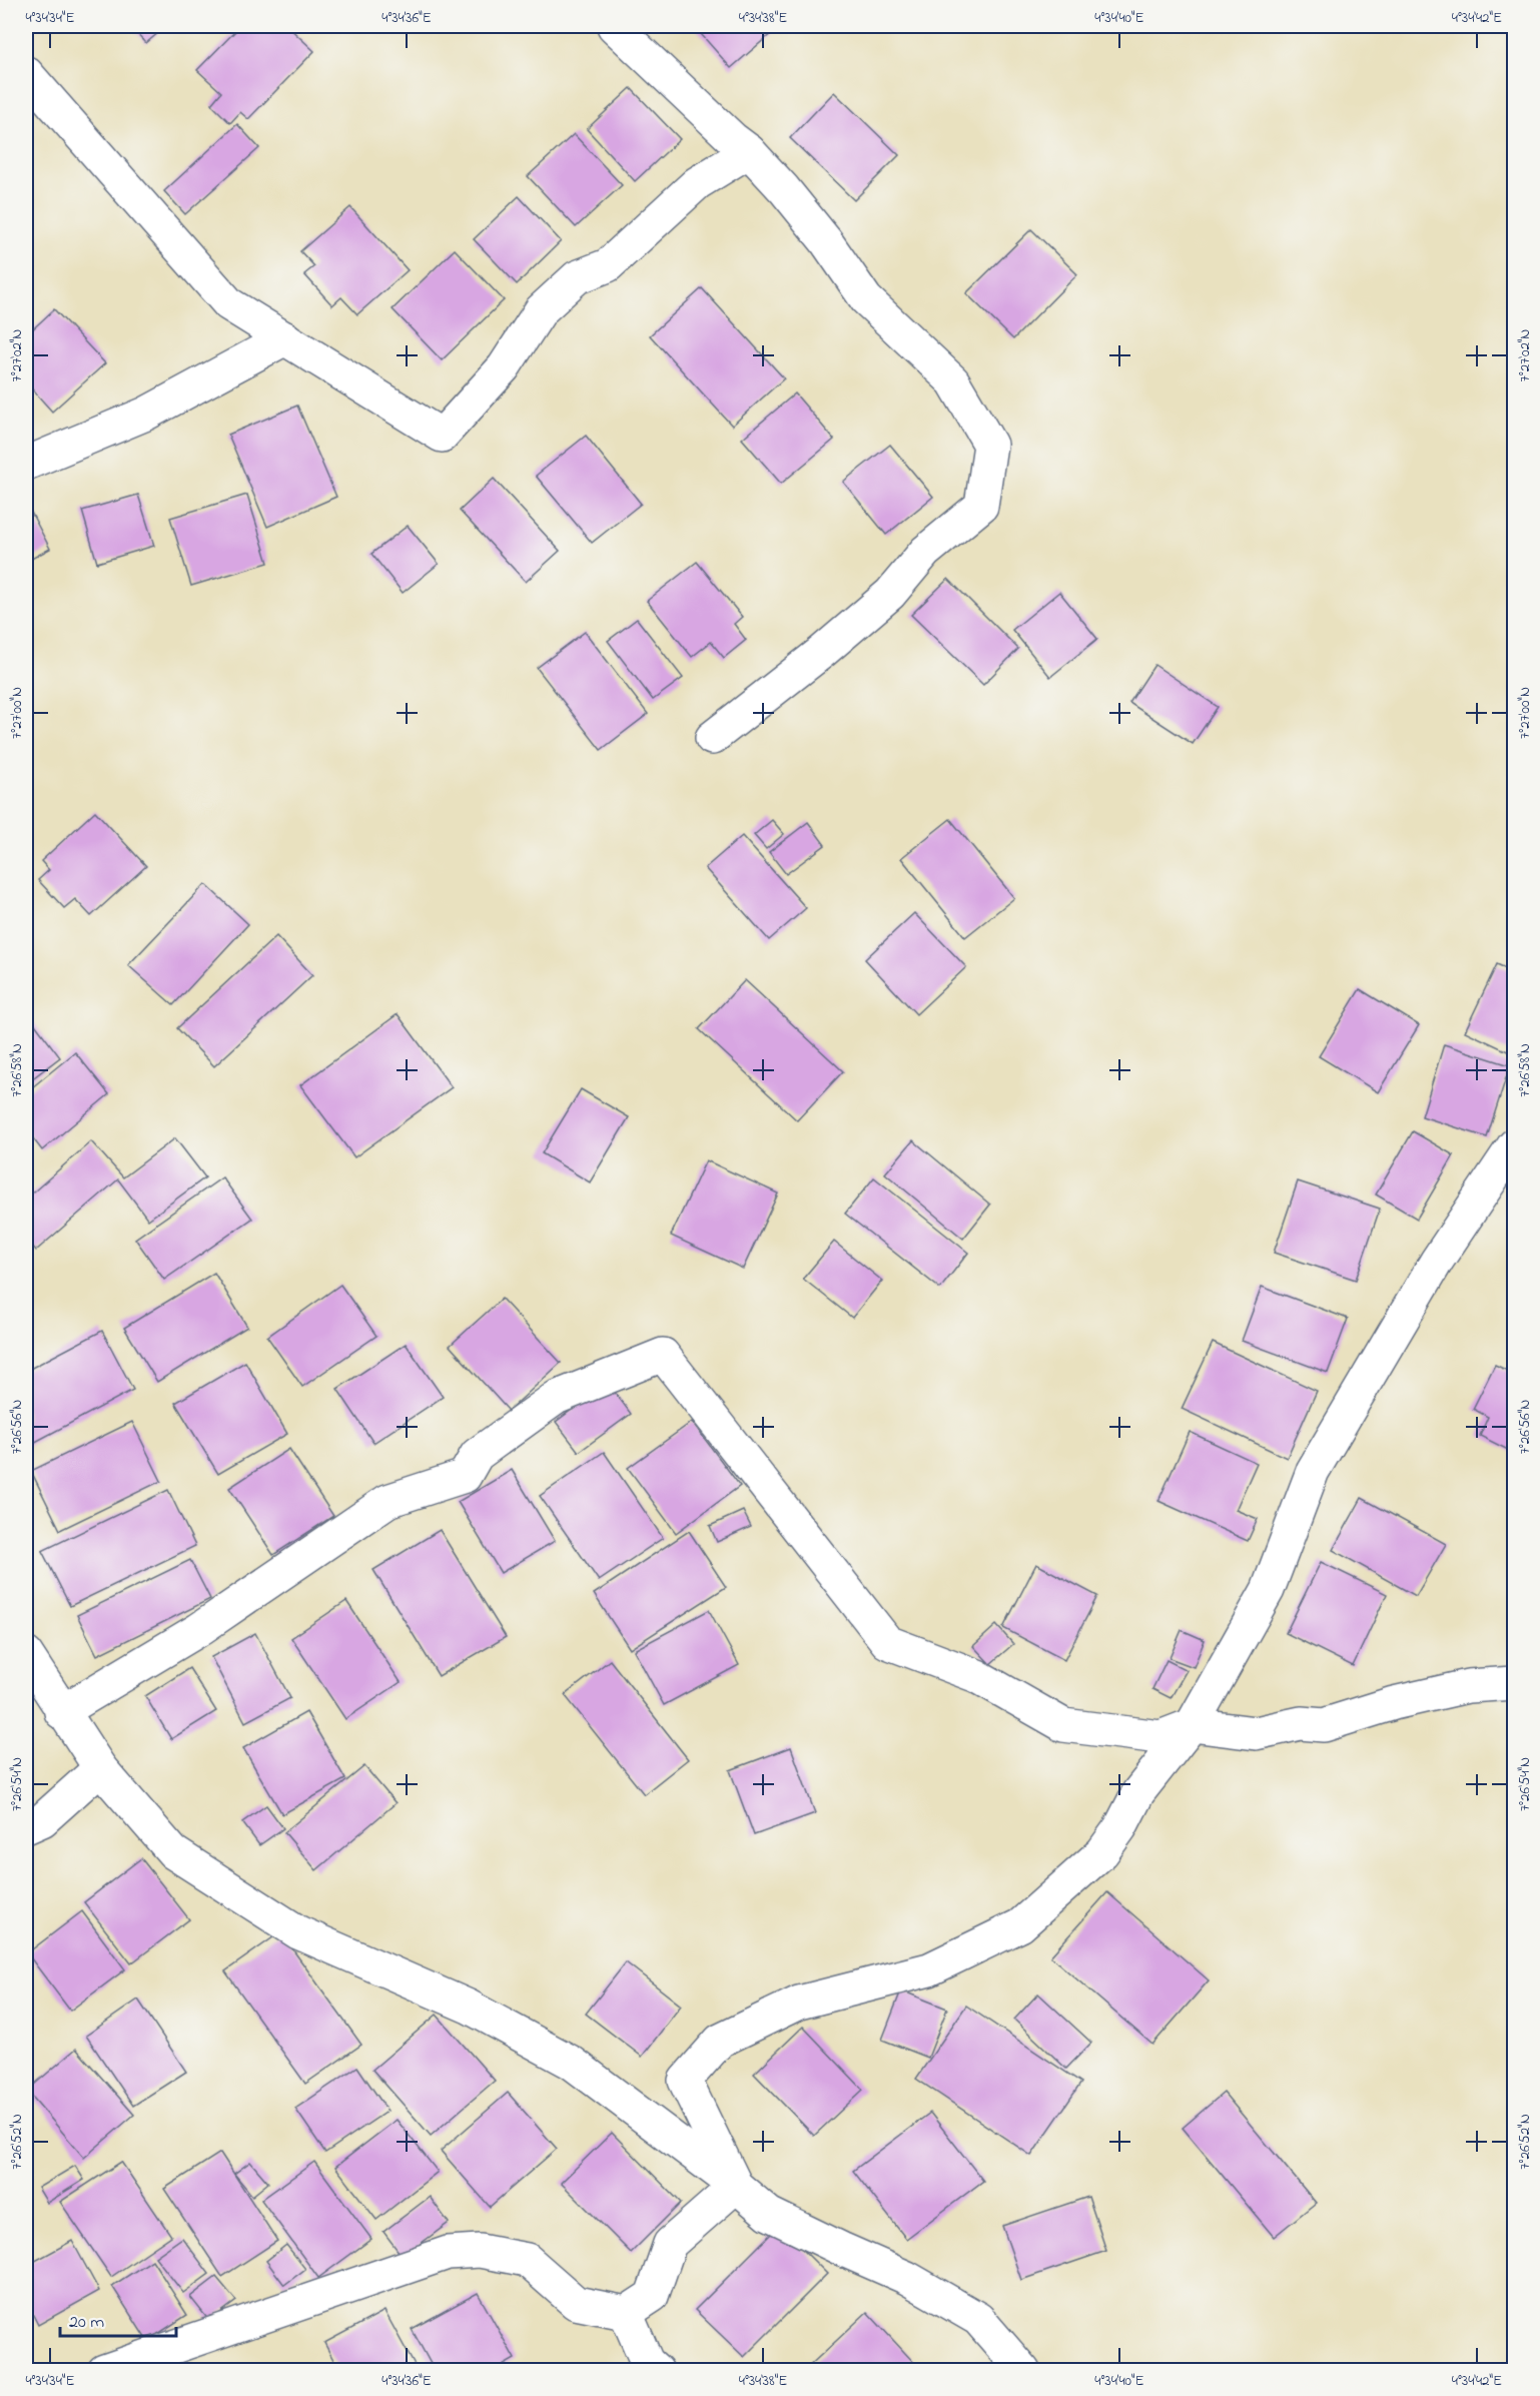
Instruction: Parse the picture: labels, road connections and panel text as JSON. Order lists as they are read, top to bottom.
{
  "scale_bar": "20 m",
  "coordinates": [
    "4°34'34\"E",
    "4°34'36\"E",
    "4°34'38\"E",
    "4°34'40\"E",
    "4°34'42\"E",
    "7°27'02\"N",
    "7°27'00\"N",
    "7°26'58\"N",
    "7°26'56\"N",
    "7°26'54\"N",
    "7°26'52\"N"
  ]
}
